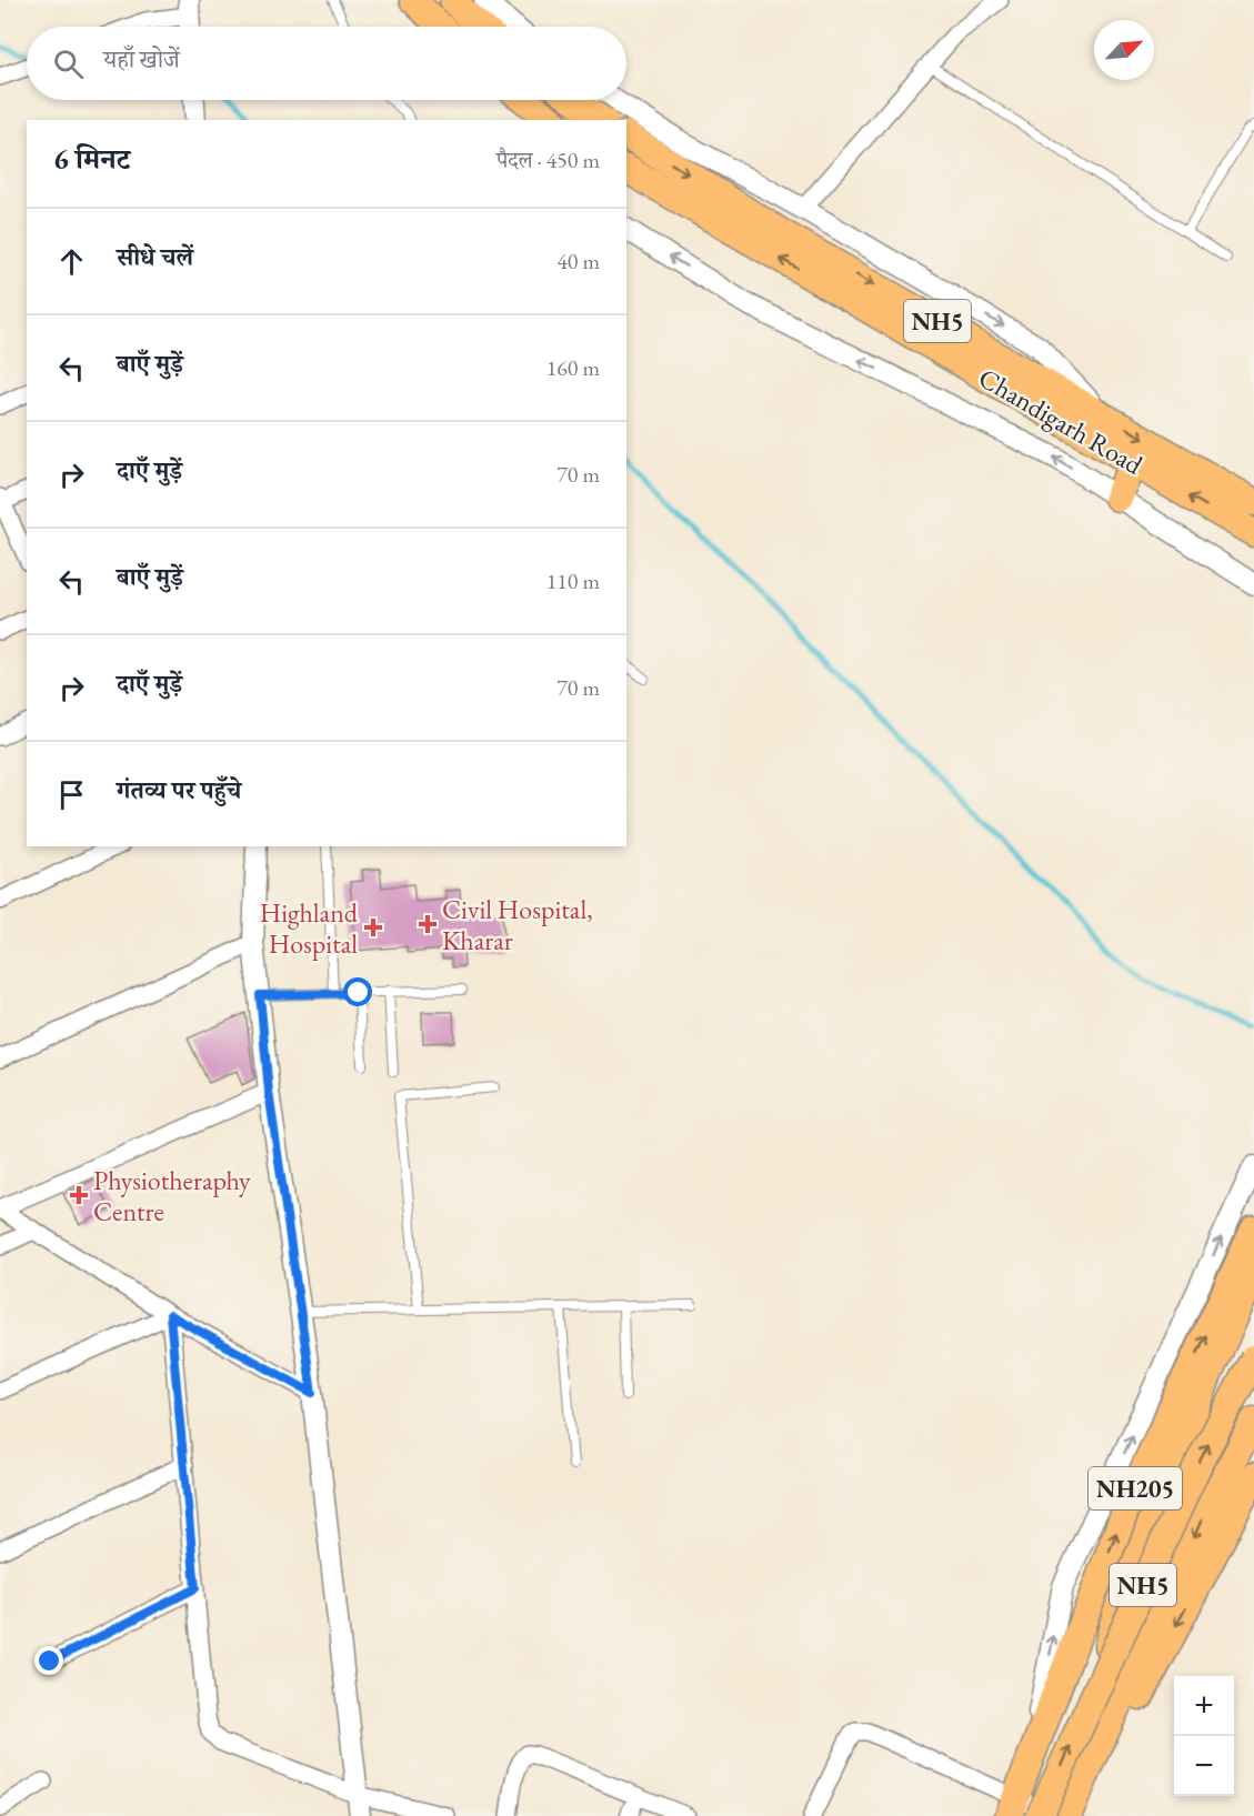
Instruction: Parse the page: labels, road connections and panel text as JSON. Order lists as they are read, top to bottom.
{
  "streets": {
    "highway": ["NH5", "Chandigarh Road", "NH205"]
  },
  "places": {
    "health": ["Civil Hospital, Kharar", "Highland Hospital", "Physiotheraphy Centre"]
  },
  "north": "top right",
  "page": {
    "search": "यहाँ खोजें",
    "heading": ["6 मिनट", "पैदल · 450 m"],
    "list": [
      ["सीधे चलें", "40 m"],
      ["बाएँ मुड़ें", "160 m"],
      ["दाएँ मुड़ें", "70 m"],
      ["बाएँ मुड़ें", "110 m"],
      ["दाएँ मुड़ें", "70 m"],
      "गंतव्य पर पहुँचे"
    ],
    "map_buttons": ["+", "−"]
  }
}
